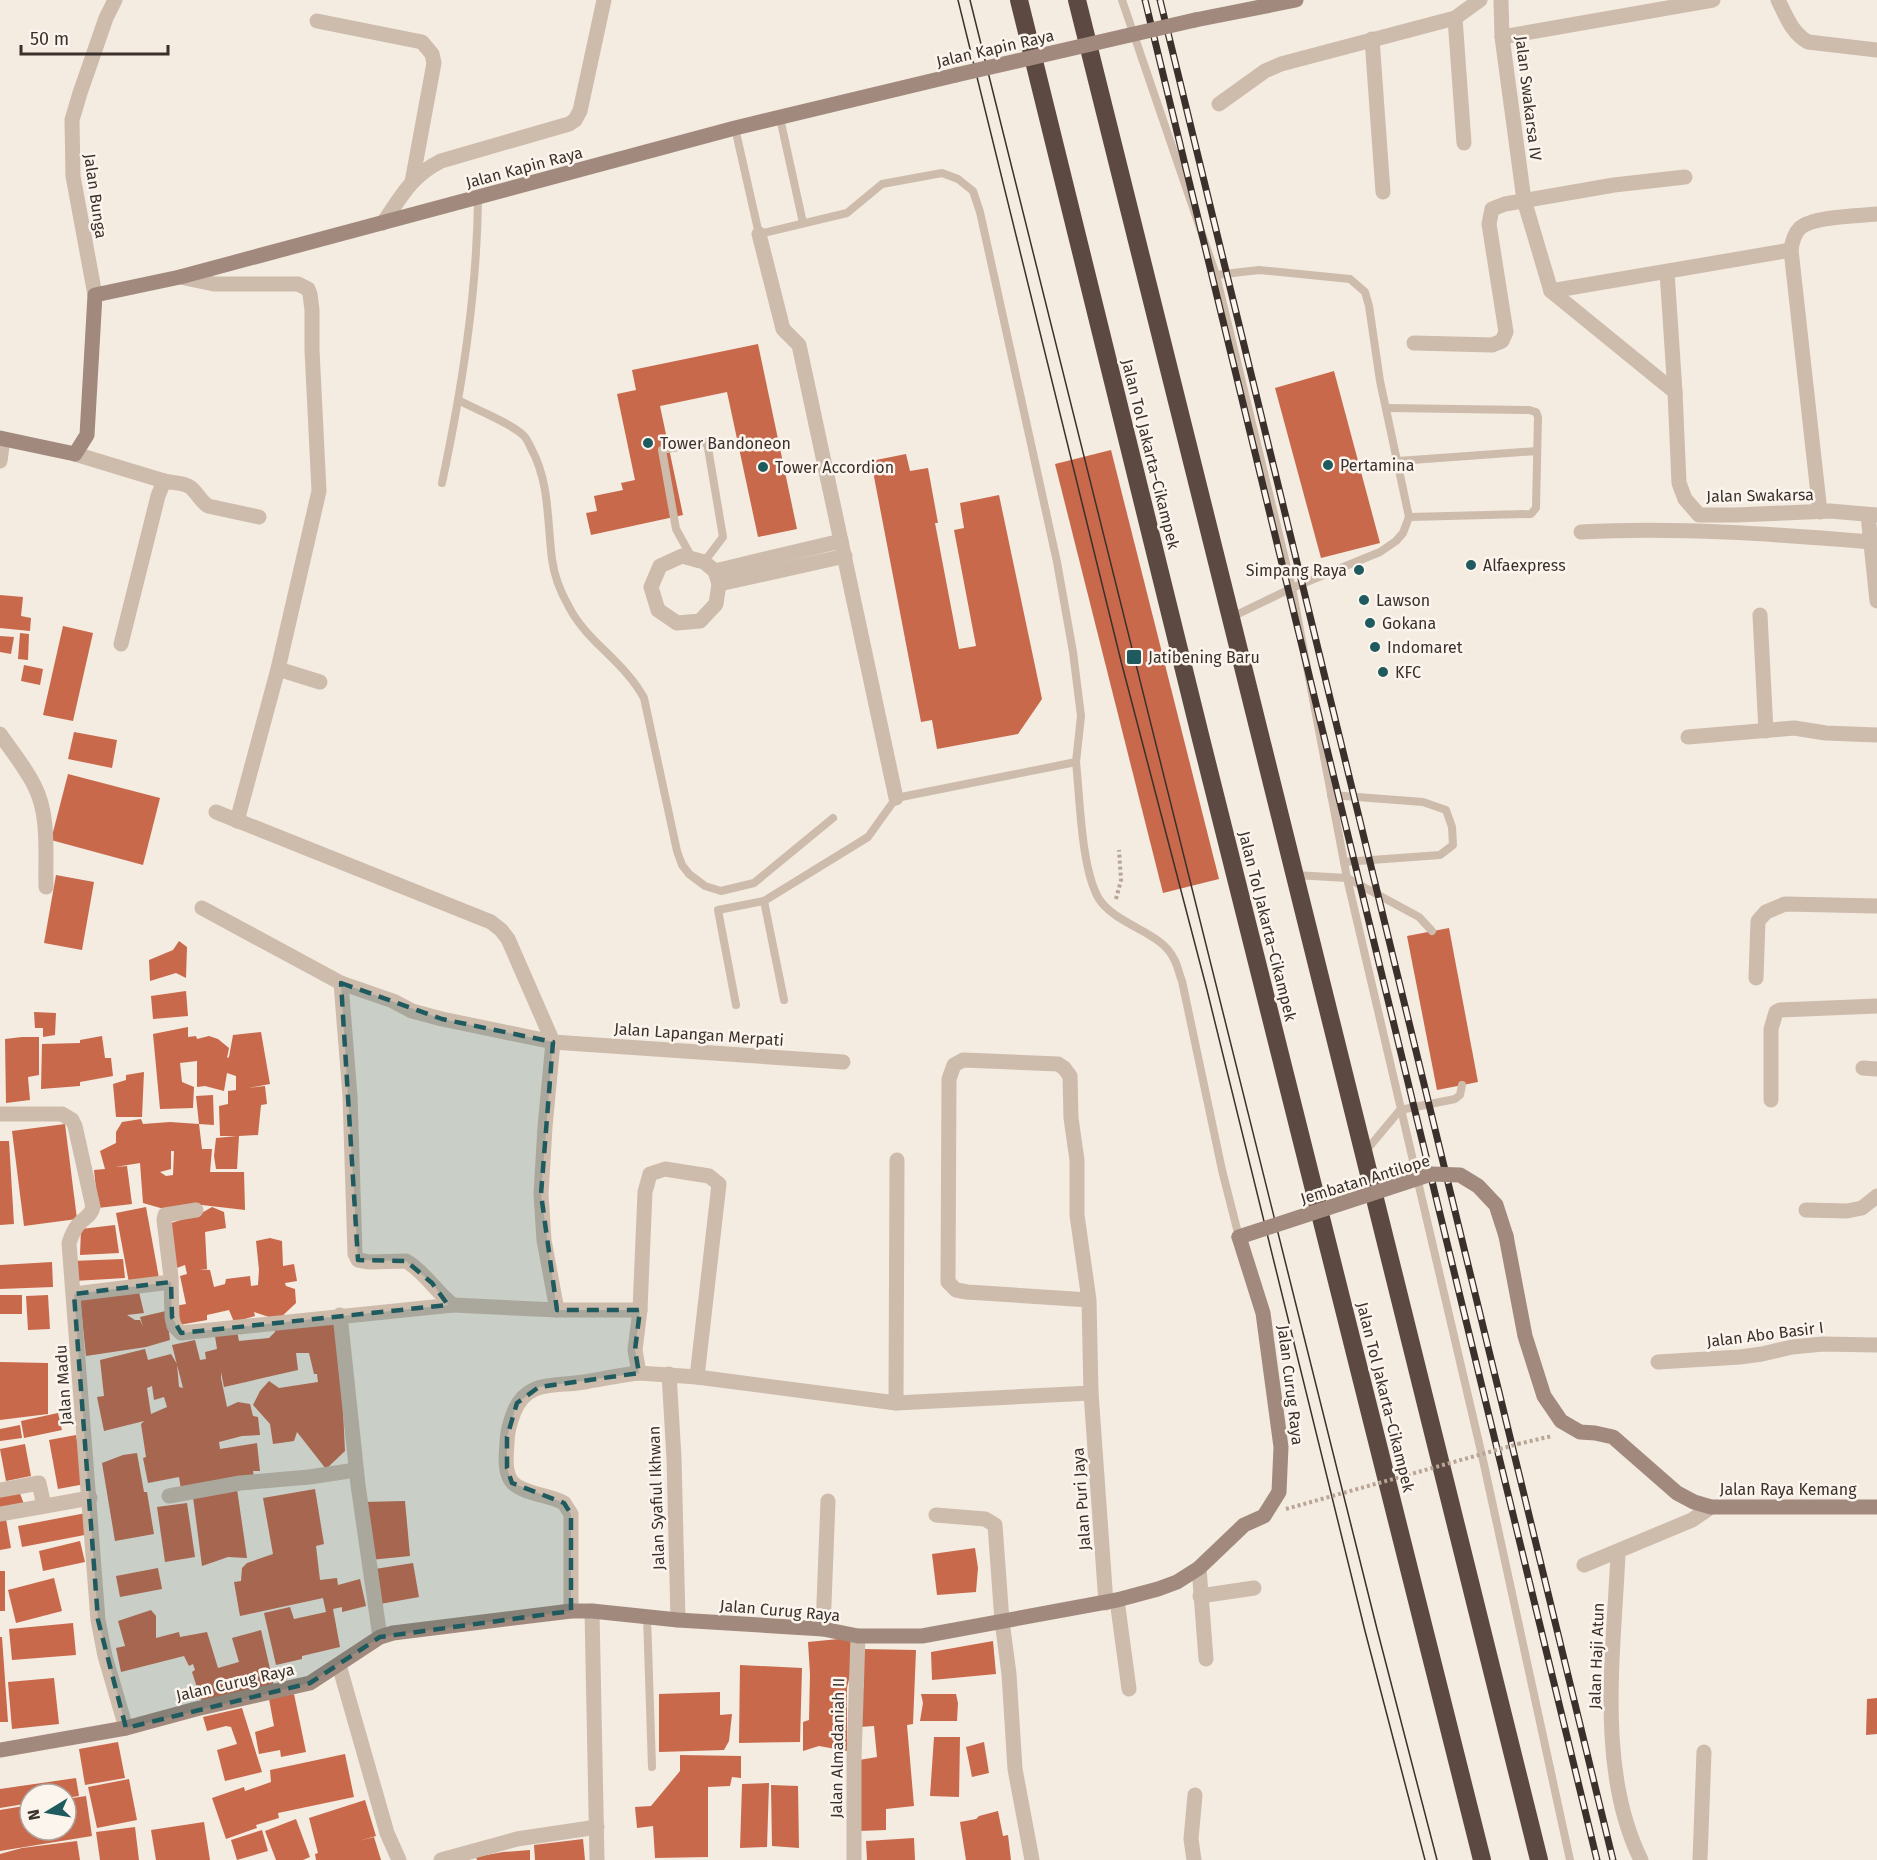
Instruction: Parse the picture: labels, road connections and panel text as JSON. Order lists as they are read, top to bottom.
{
  "streets": {
    "highway": ["Jalan Tol Jakarta–Cikampek"],
    "street": [
      "Jalan Kapin Raya",
      "Jalan Swakarsa IV",
      "Jalan Bunga",
      "Jalan Swakarsa",
      "Jalan Lapangan Merpati",
      "Jembatan Antilope",
      "Jalan Abo Basir I",
      "Jalan Madu",
      "Jalan Curug Raya",
      "Jalan Raya Kemang",
      "Jalan Syafiul Ikhwan",
      "Jalan Puri Jaya",
      "Jalan Haji Atun",
      "Jalan Almadaniah II"
    ]
  },
  "crossings": [
    ["Jalan Kapin Raya", "Jalan Bunga"],
    ["Jembatan Antilope", "Jalan Curug Raya"],
    ["Jembatan Antilope", "Jalan Raya Kemang"],
    ["Jalan Madu", "Jalan Curug Raya"],
    ["Jalan Curug Raya", "Jalan Syafiul Ikhwan"],
    ["Jalan Curug Raya", "Jalan Puri Jaya"],
    ["Jalan Curug Raya", "Jalan Almadaniah II"]
  ],
  "places": {
    "other": [
      "Tower Bandoneon",
      "Pertamina",
      "Tower Accordion",
      "Alfaexpress",
      "Simpang Raya",
      "Lawson",
      "Gokana",
      "Indomaret",
      "KFC"
    ],
    "transit": ["Jatibening Baru"]
  },
  "scale_bar": "50 m",
  "north": "left"
}
